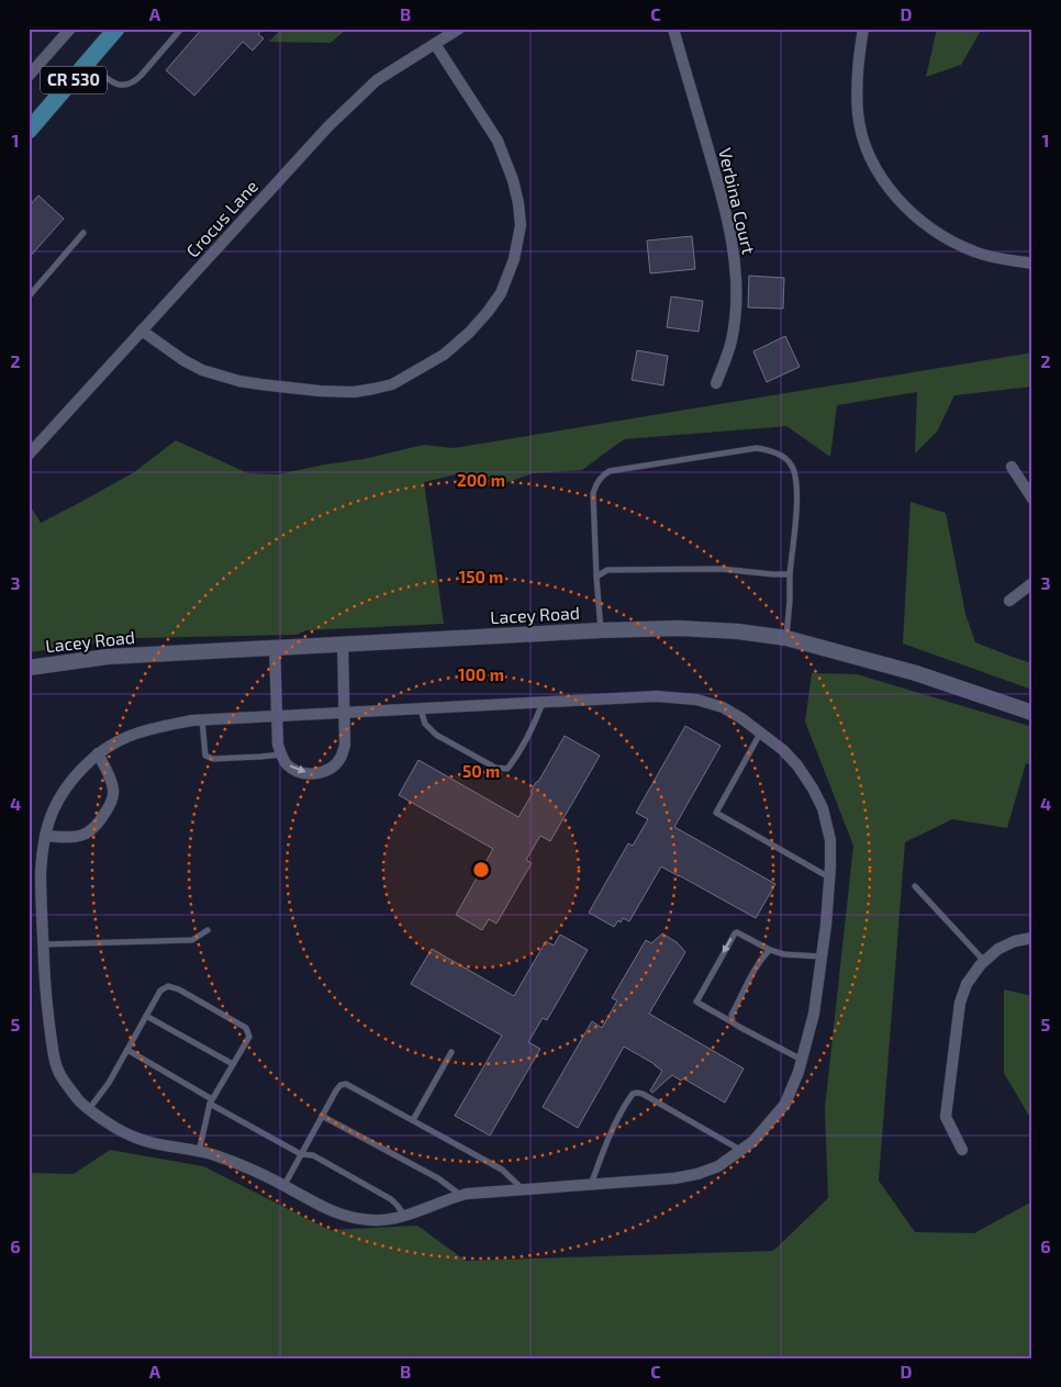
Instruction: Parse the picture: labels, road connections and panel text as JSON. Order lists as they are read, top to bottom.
{
  "streets": {
    "main road": ["CR 530", "Lacey Road"],
    "street": ["Verbina Court", "Crocus Lane"]
  },
  "grid": {
    "columns": [
      "A",
      "B",
      "C",
      "D"
    ],
    "rows": [
      "1",
      "2",
      "3",
      "4",
      "5",
      "6"
    ]
  },
  "rings": [
    "200 m",
    "150 m",
    "100 m",
    "50 m"
  ]
}
